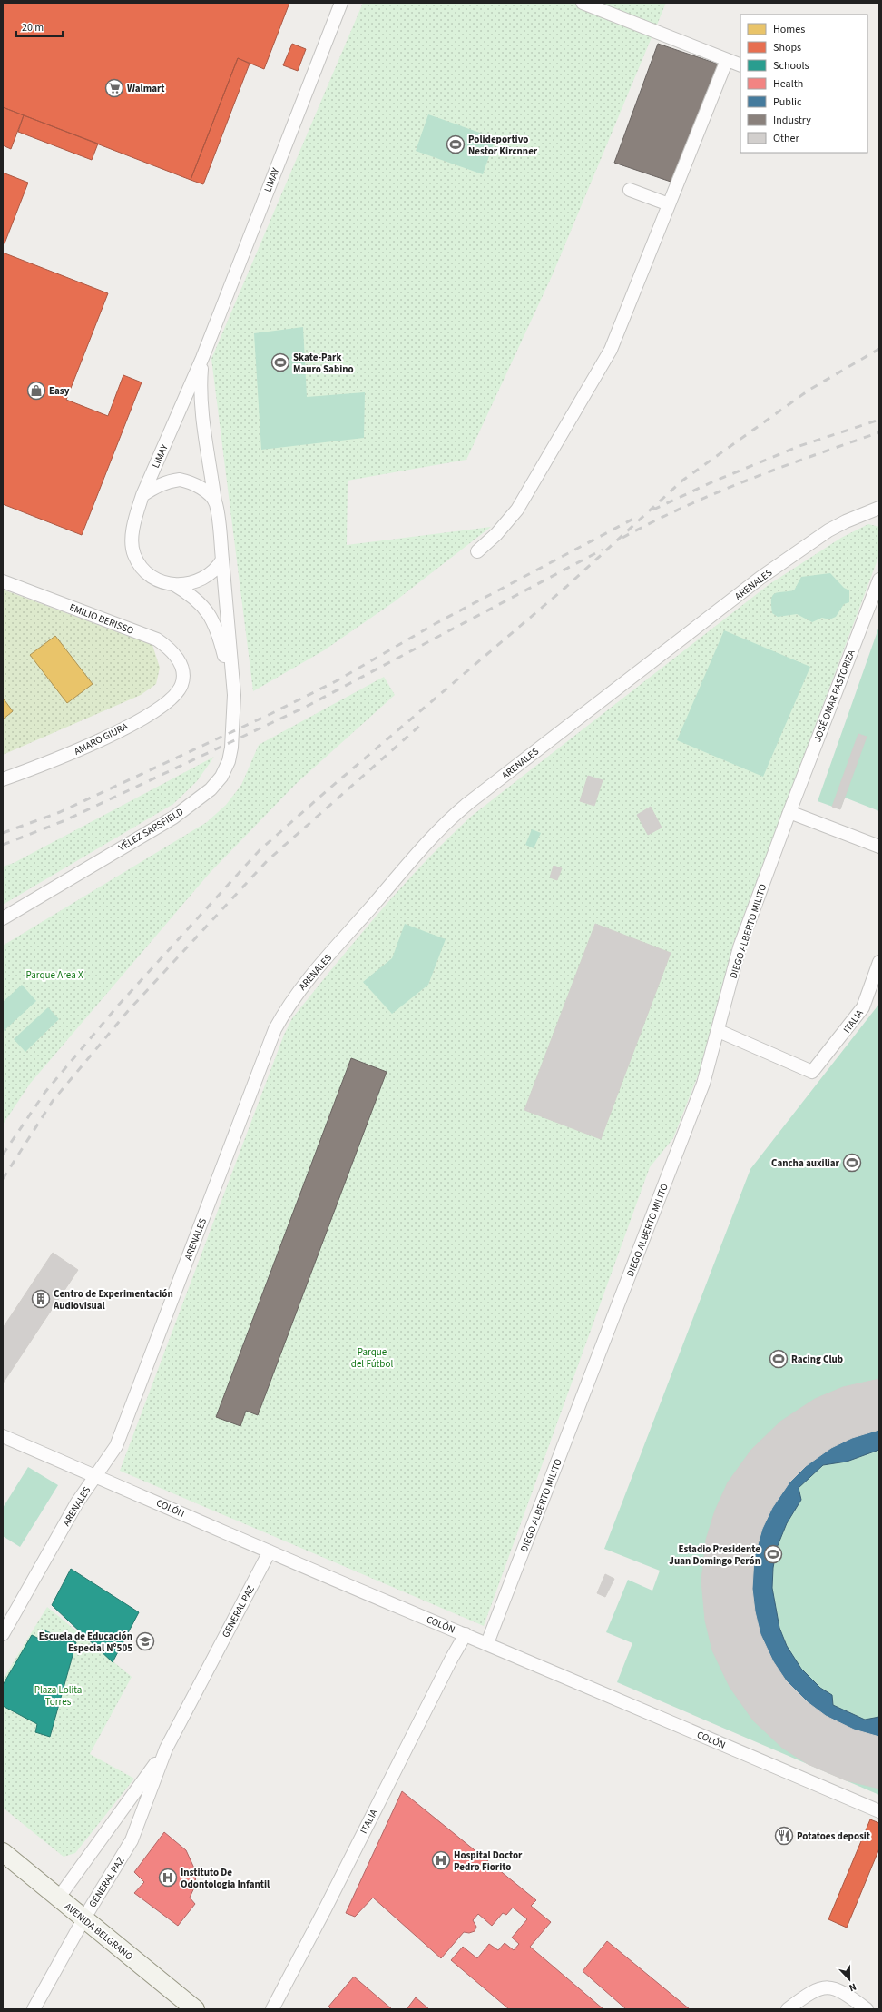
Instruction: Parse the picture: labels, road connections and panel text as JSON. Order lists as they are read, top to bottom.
{
  "streets": {
    "main road": ["AVENIDA BELGRANO"],
    "street": [
      "LIMAY",
      "ARENALES",
      "EMILIO BERISSO",
      "JOSÉ OMAR PASTORIZA",
      "AMARO GIURA",
      "VÉLEZ SARSFIELD",
      "DIEGO ALBERTO MILITO",
      "ITALIA",
      "COLÓN",
      "GENERAL PAZ"
    ]
  },
  "crossings": [
    ["LIMAY", "VÉLEZ SARSFIELD"],
    ["ARENALES", "COLÓN"],
    ["EMILIO BERISSO", "AMARO GIURA"],
    ["JOSÉ OMAR PASTORIZA", "DIEGO ALBERTO MILITO"],
    ["DIEGO ALBERTO MILITO", "ITALIA"],
    ["DIEGO ALBERTO MILITO", "COLÓN"],
    ["ITALIA", "COLÓN"],
    ["COLÓN", "GENERAL PAZ"],
    ["GENERAL PAZ", "AVENIDA BELGRANO"]
  ],
  "parks": ["Parque Area X", "Parque del Fútbol", "Plaza Lolita Torres"],
  "places": {
    "supermarket": ["Walmart"],
    "sports": [
      "Polideportivo Nestor Kircnner",
      "Skate-Park Mauro Sabino",
      "Cancha auxiliar",
      "Racing Club",
      "Estadio Presidente Juan Domingo Perón"
    ],
    "shop": ["Easy"],
    "building": ["Centro de Experimentación Audiovisual"],
    "school or university": ["Escuela de Educación Especial N°505"],
    "restaurant": ["Potatoes deposit"],
    "hospital": ["Hospital Doctor Pedro Fiorito", "Instituto De Odontologia Infantil"]
  },
  "legend": [
    "Homes",
    "Shops",
    "Schools",
    "Health",
    "Public",
    "Industry",
    "Other"
  ],
  "scale_bar": "20 m",
  "north": "bottom"
}
